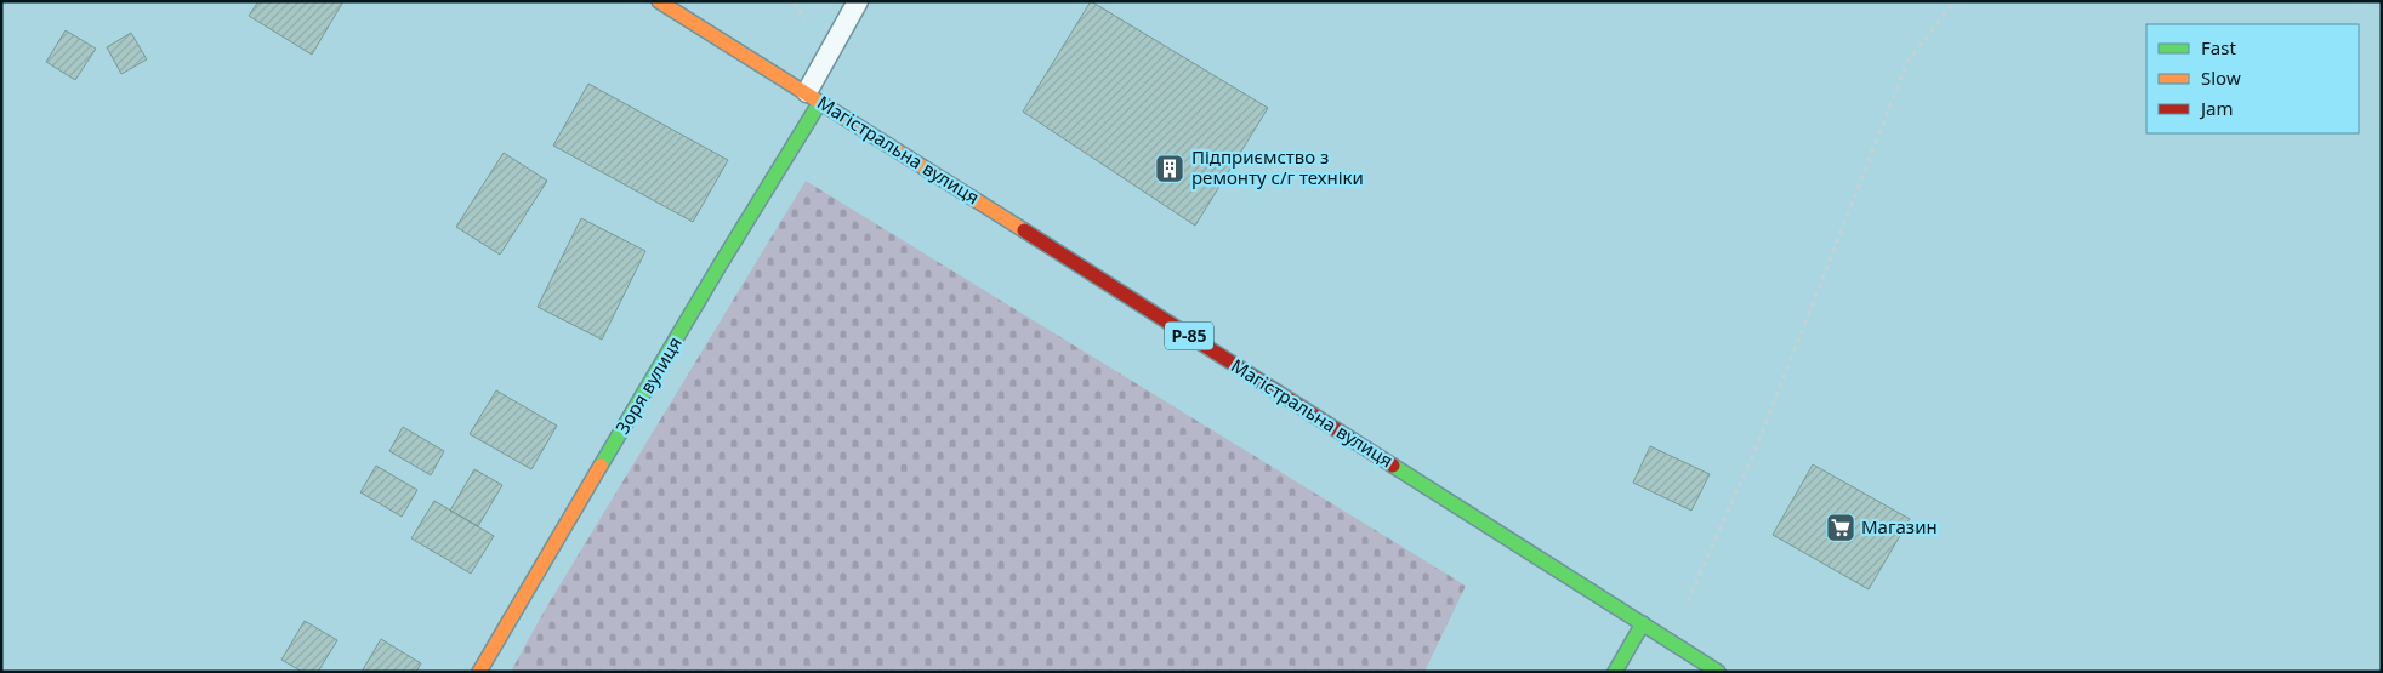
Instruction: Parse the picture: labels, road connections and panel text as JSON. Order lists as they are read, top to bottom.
{
  "streets": {
    "main road": ["Магістральна вулиця", "Р-85", "Зоря вулиця"]
  },
  "crossings": [
    ["Магістральна вулиця", "Зоря вулиця"]
  ],
  "places": {
    "building": ["Підприємство з ремонту с/г техніки"],
    "supermarket": ["Магазин"]
  },
  "legend": ["Fast", "Slow", "Jam"]
}
